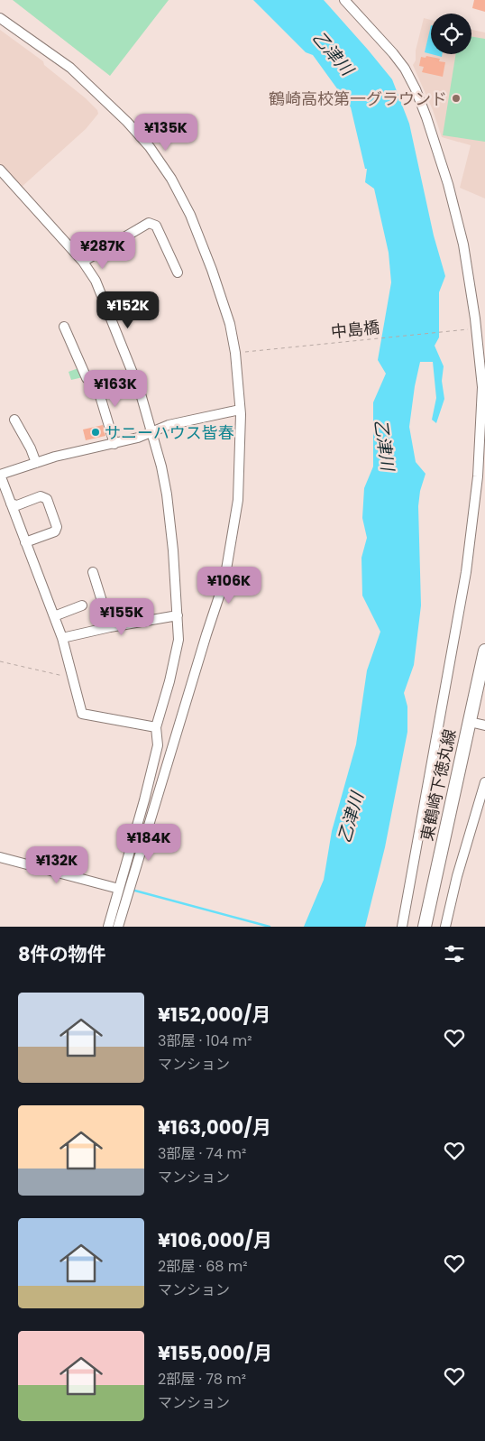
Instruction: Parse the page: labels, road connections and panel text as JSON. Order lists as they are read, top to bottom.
{
  "streets": {
    "street": ["東鶴崎下徳丸線"],
    "path": ["中島橋"]
  },
  "water": ["乙津川"],
  "places": ["鶴崎高校第一グラウンド", "サニーハウス皆春"],
  "page": {
    "price": [
      "¥135K",
      "¥287K",
      "¥152K",
      "¥163K",
      "¥106K",
      "¥155K",
      "¥184K",
      "¥132K"
    ],
    "heading": "8件の物件",
    "list": [
      {
        "name": "¥152,000/月",
        "note": "3部屋 · 104 m² · マンション"
      },
      {
        "name": "¥163,000/月",
        "note": "3部屋 · 74 m² · マンション"
      },
      {
        "name": "¥106,000/月",
        "note": "2部屋 · 68 m² · マンション"
      },
      {
        "name": "¥155,000/月",
        "note": "2部屋 · 78 m² · マンション"
      }
    ]
  }
}
